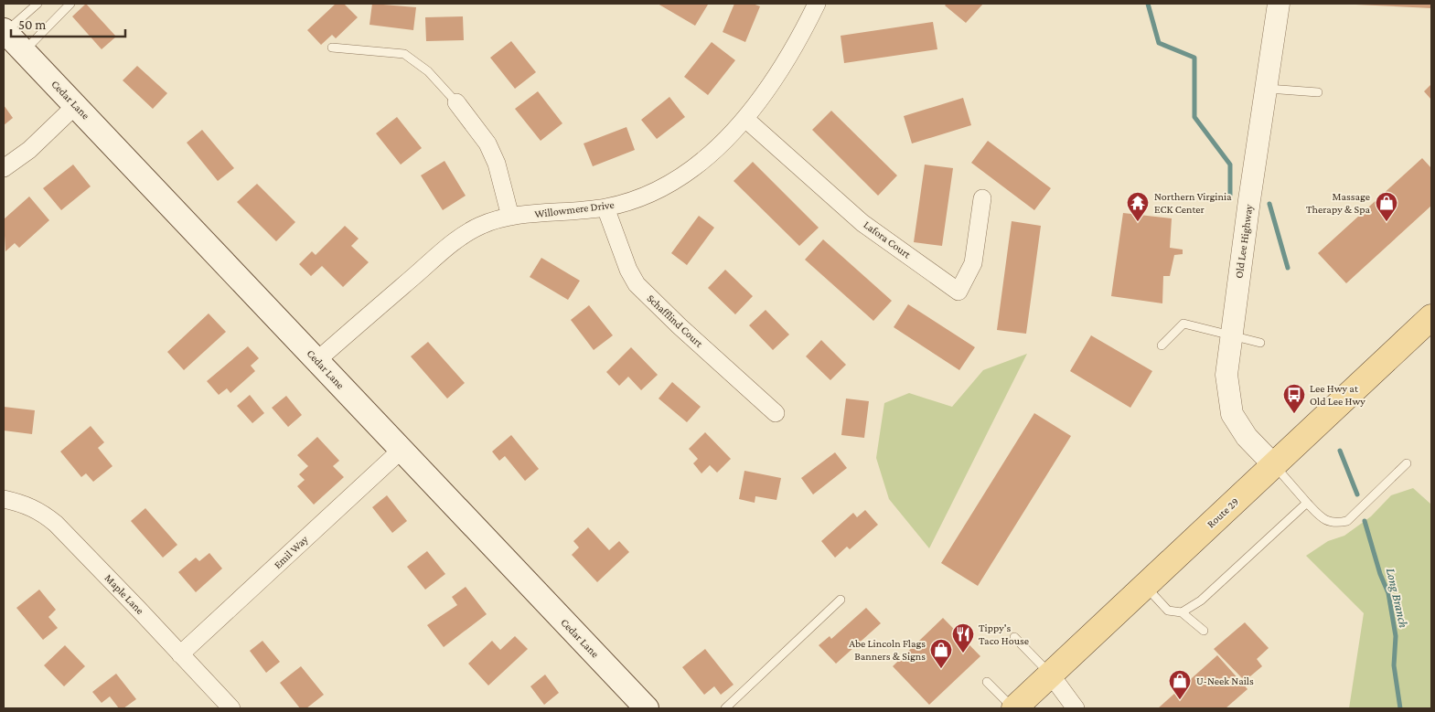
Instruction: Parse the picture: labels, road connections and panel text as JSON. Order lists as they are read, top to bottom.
{
  "streets": {
    "main road": ["Cedar Lane", "Route 29"],
    "street": [
      "Willowmere Drive",
      "Lafora Court",
      "Old Lee Highway",
      "Schafflind Court",
      "Emil Way",
      "Maple Lane"
    ]
  },
  "crossings": [
    ["Cedar Lane", "Willowmere Drive"],
    ["Cedar Lane", "Emil Way"],
    ["Willowmere Drive", "Lafora Court"],
    ["Willowmere Drive", "Schafflind Court"],
    ["Old Lee Highway", "Route 29"],
    ["Emil Way", "Maple Lane"]
  ],
  "water": ["Long Branch"],
  "places": {
    "temple": ["Northern Virginia ECK Center"],
    "shop": ["Massage Therapy & Spa", "Abe Lincoln Flags Banners & Signs", "U-Neek Nails"],
    "bus stop": ["Lee Hwy at Old Lee Hwy"],
    "restaurant": ["Tippy's Taco House"]
  },
  "scale_bar": "50 m"
}
